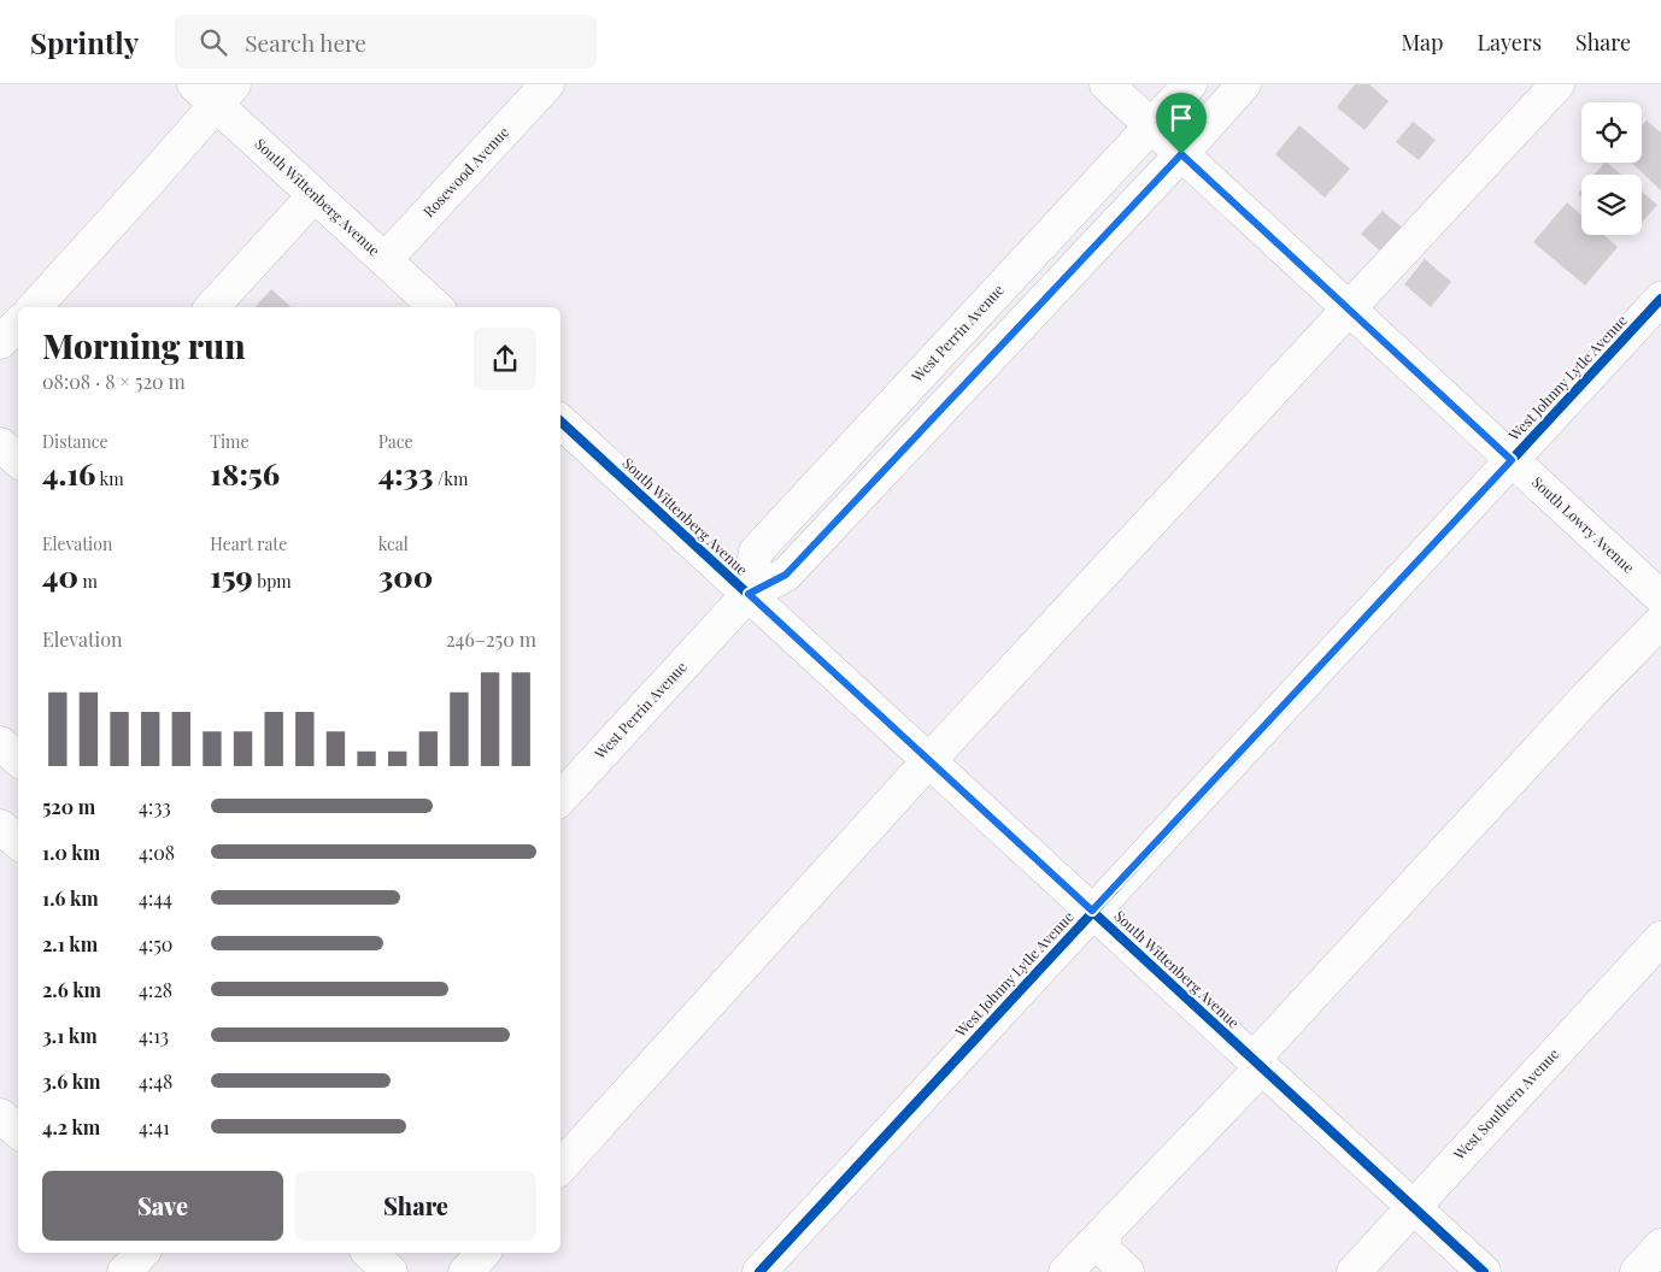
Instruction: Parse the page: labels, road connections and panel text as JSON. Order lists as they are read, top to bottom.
{
  "streets": {
    "street": [
      "Rosewood Avenue",
      "South Wittenberg Avenue",
      "West Perrin Avenue",
      "West Johnny Lytle Avenue",
      "South Lowry Avenue",
      "West Southern Avenue"
    ]
  },
  "crossings": [
    ["Rosewood Avenue", "South Wittenberg Avenue"],
    ["South Wittenberg Avenue", "West Perrin Avenue"],
    ["South Wittenberg Avenue", "West Johnny Lytle Avenue"],
    ["South Wittenberg Avenue", "West Southern Avenue"],
    ["West Perrin Avenue", "South Lowry Avenue"],
    ["West Johnny Lytle Avenue", "South Lowry Avenue"]
  ],
  "page": {
    "header": "Sprintly",
    "search": "Search here",
    "nav": ["Map", "Layers", "Share"],
    "heading": ["Morning run", "08:08 · 8 × 520 m"],
    "stats": [
      ["Distance", "4.16 km"],
      ["Time", "18:56"],
      ["Pace", "4:33 /km"],
      ["Elevation", "40 m"],
      ["Heart rate", "159 bpm"],
      ["kcal", "300"]
    ],
    "chart": ["Elevation", "246–250 m"],
    "list": [
      {
        "name": "520 m",
        "note": "4:33"
      },
      {
        "name": "1.0 km",
        "note": "4:08"
      },
      {
        "name": "1.6 km",
        "note": "4:44"
      },
      {
        "name": "2.1 km",
        "note": "4:50"
      },
      {
        "name": "2.6 km",
        "note": "4:28"
      },
      {
        "name": "3.1 km",
        "note": "4:13"
      },
      {
        "name": "3.6 km",
        "note": "4:48"
      },
      {
        "name": "4.2 km",
        "note": "4:41"
      }
    ],
    "buttons": ["Save", "Share"]
  }
}
